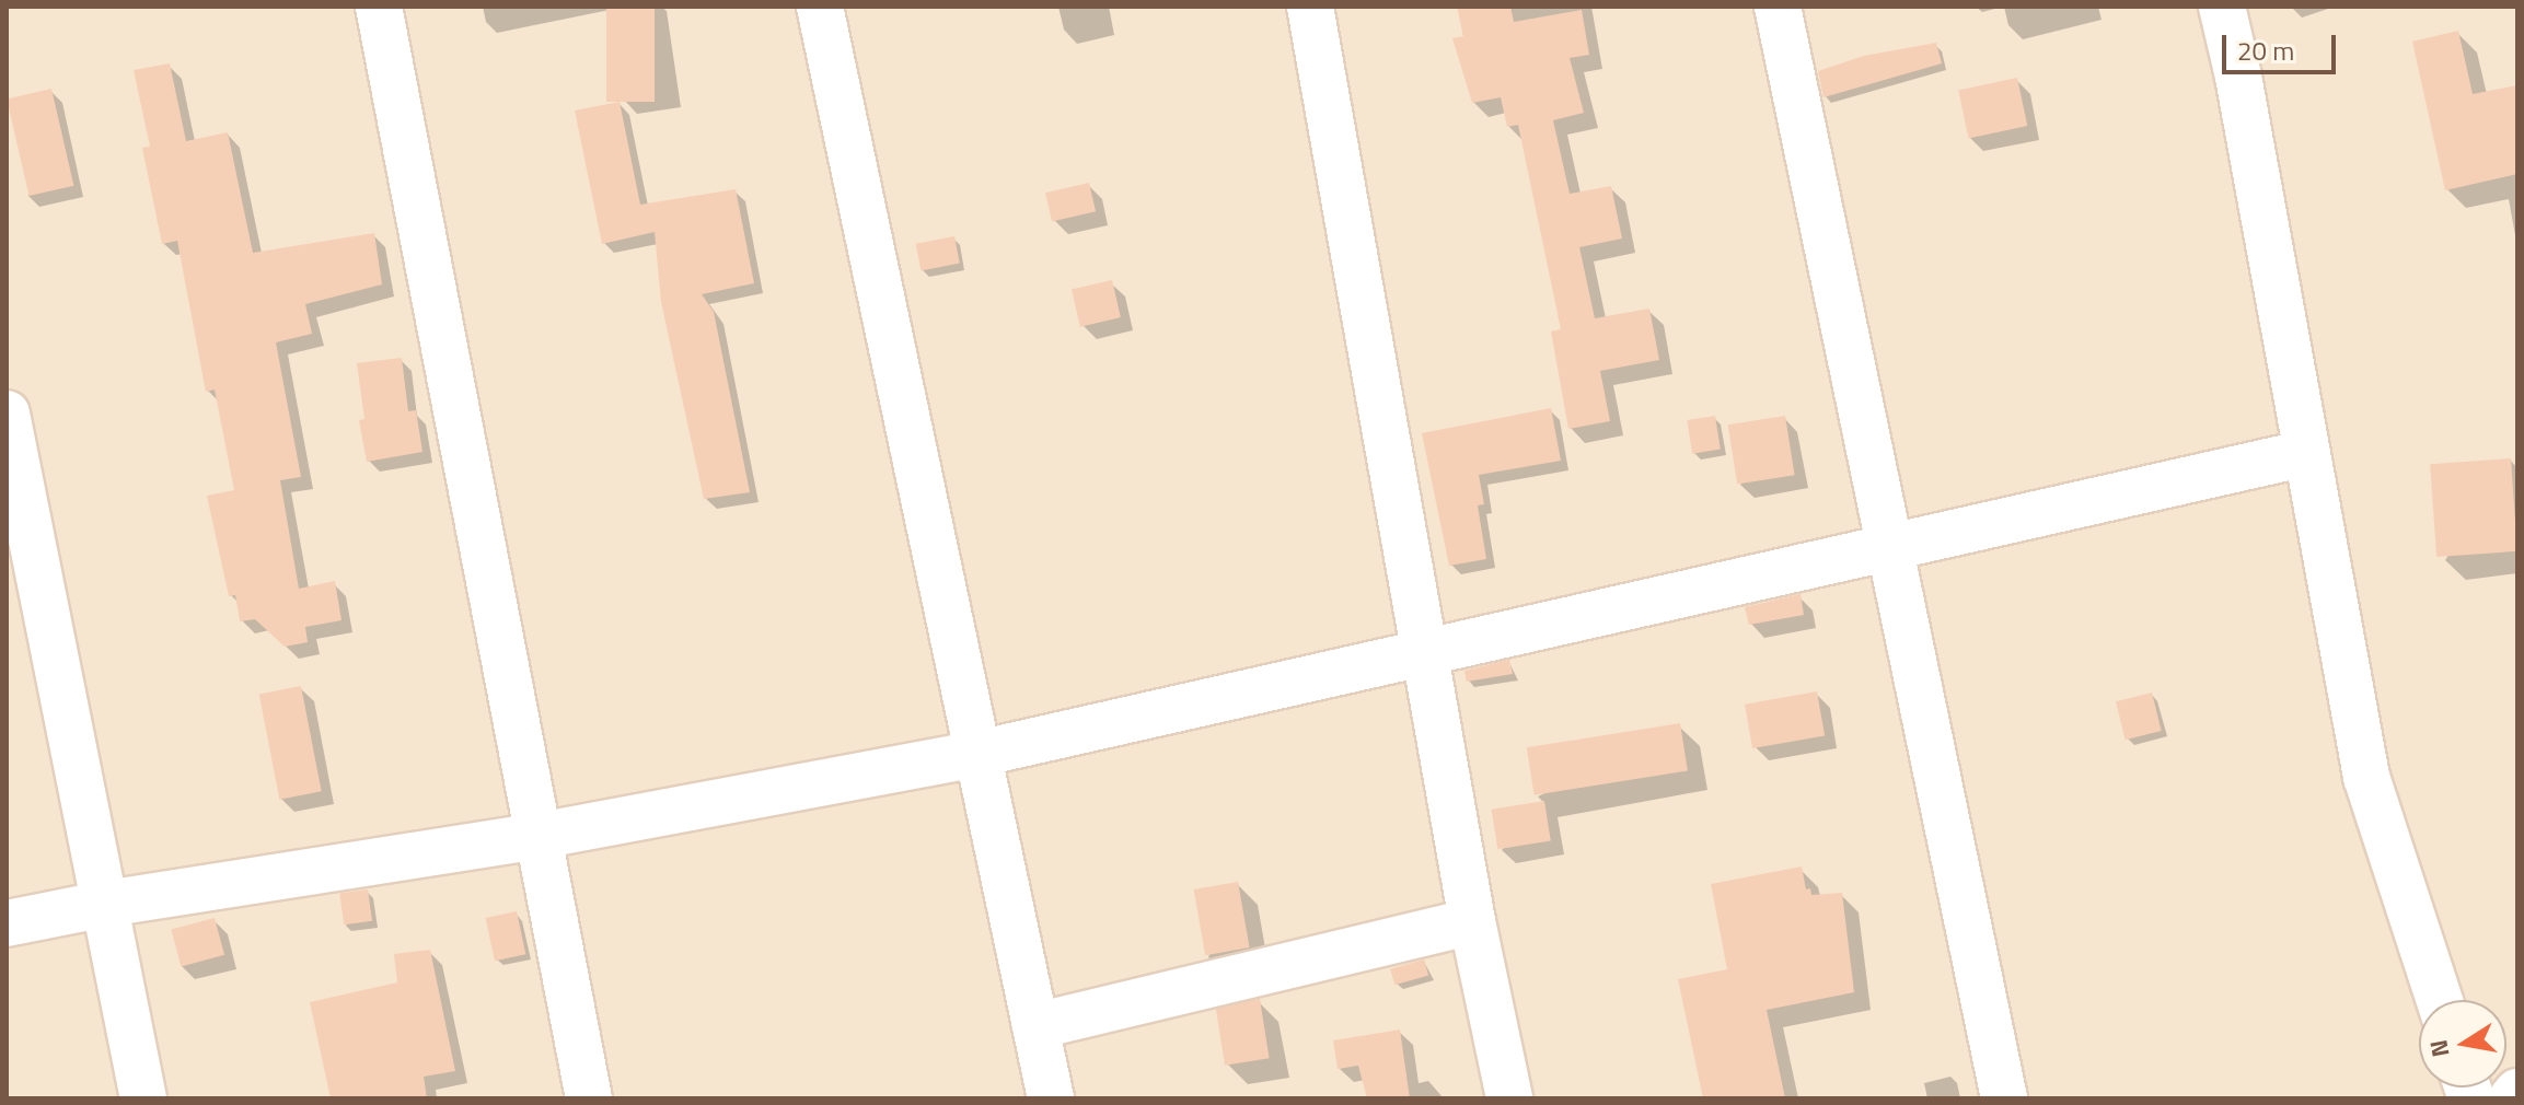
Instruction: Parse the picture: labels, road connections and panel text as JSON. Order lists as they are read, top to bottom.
{
  "scale_bar": "20 m",
  "north": "left"
}
